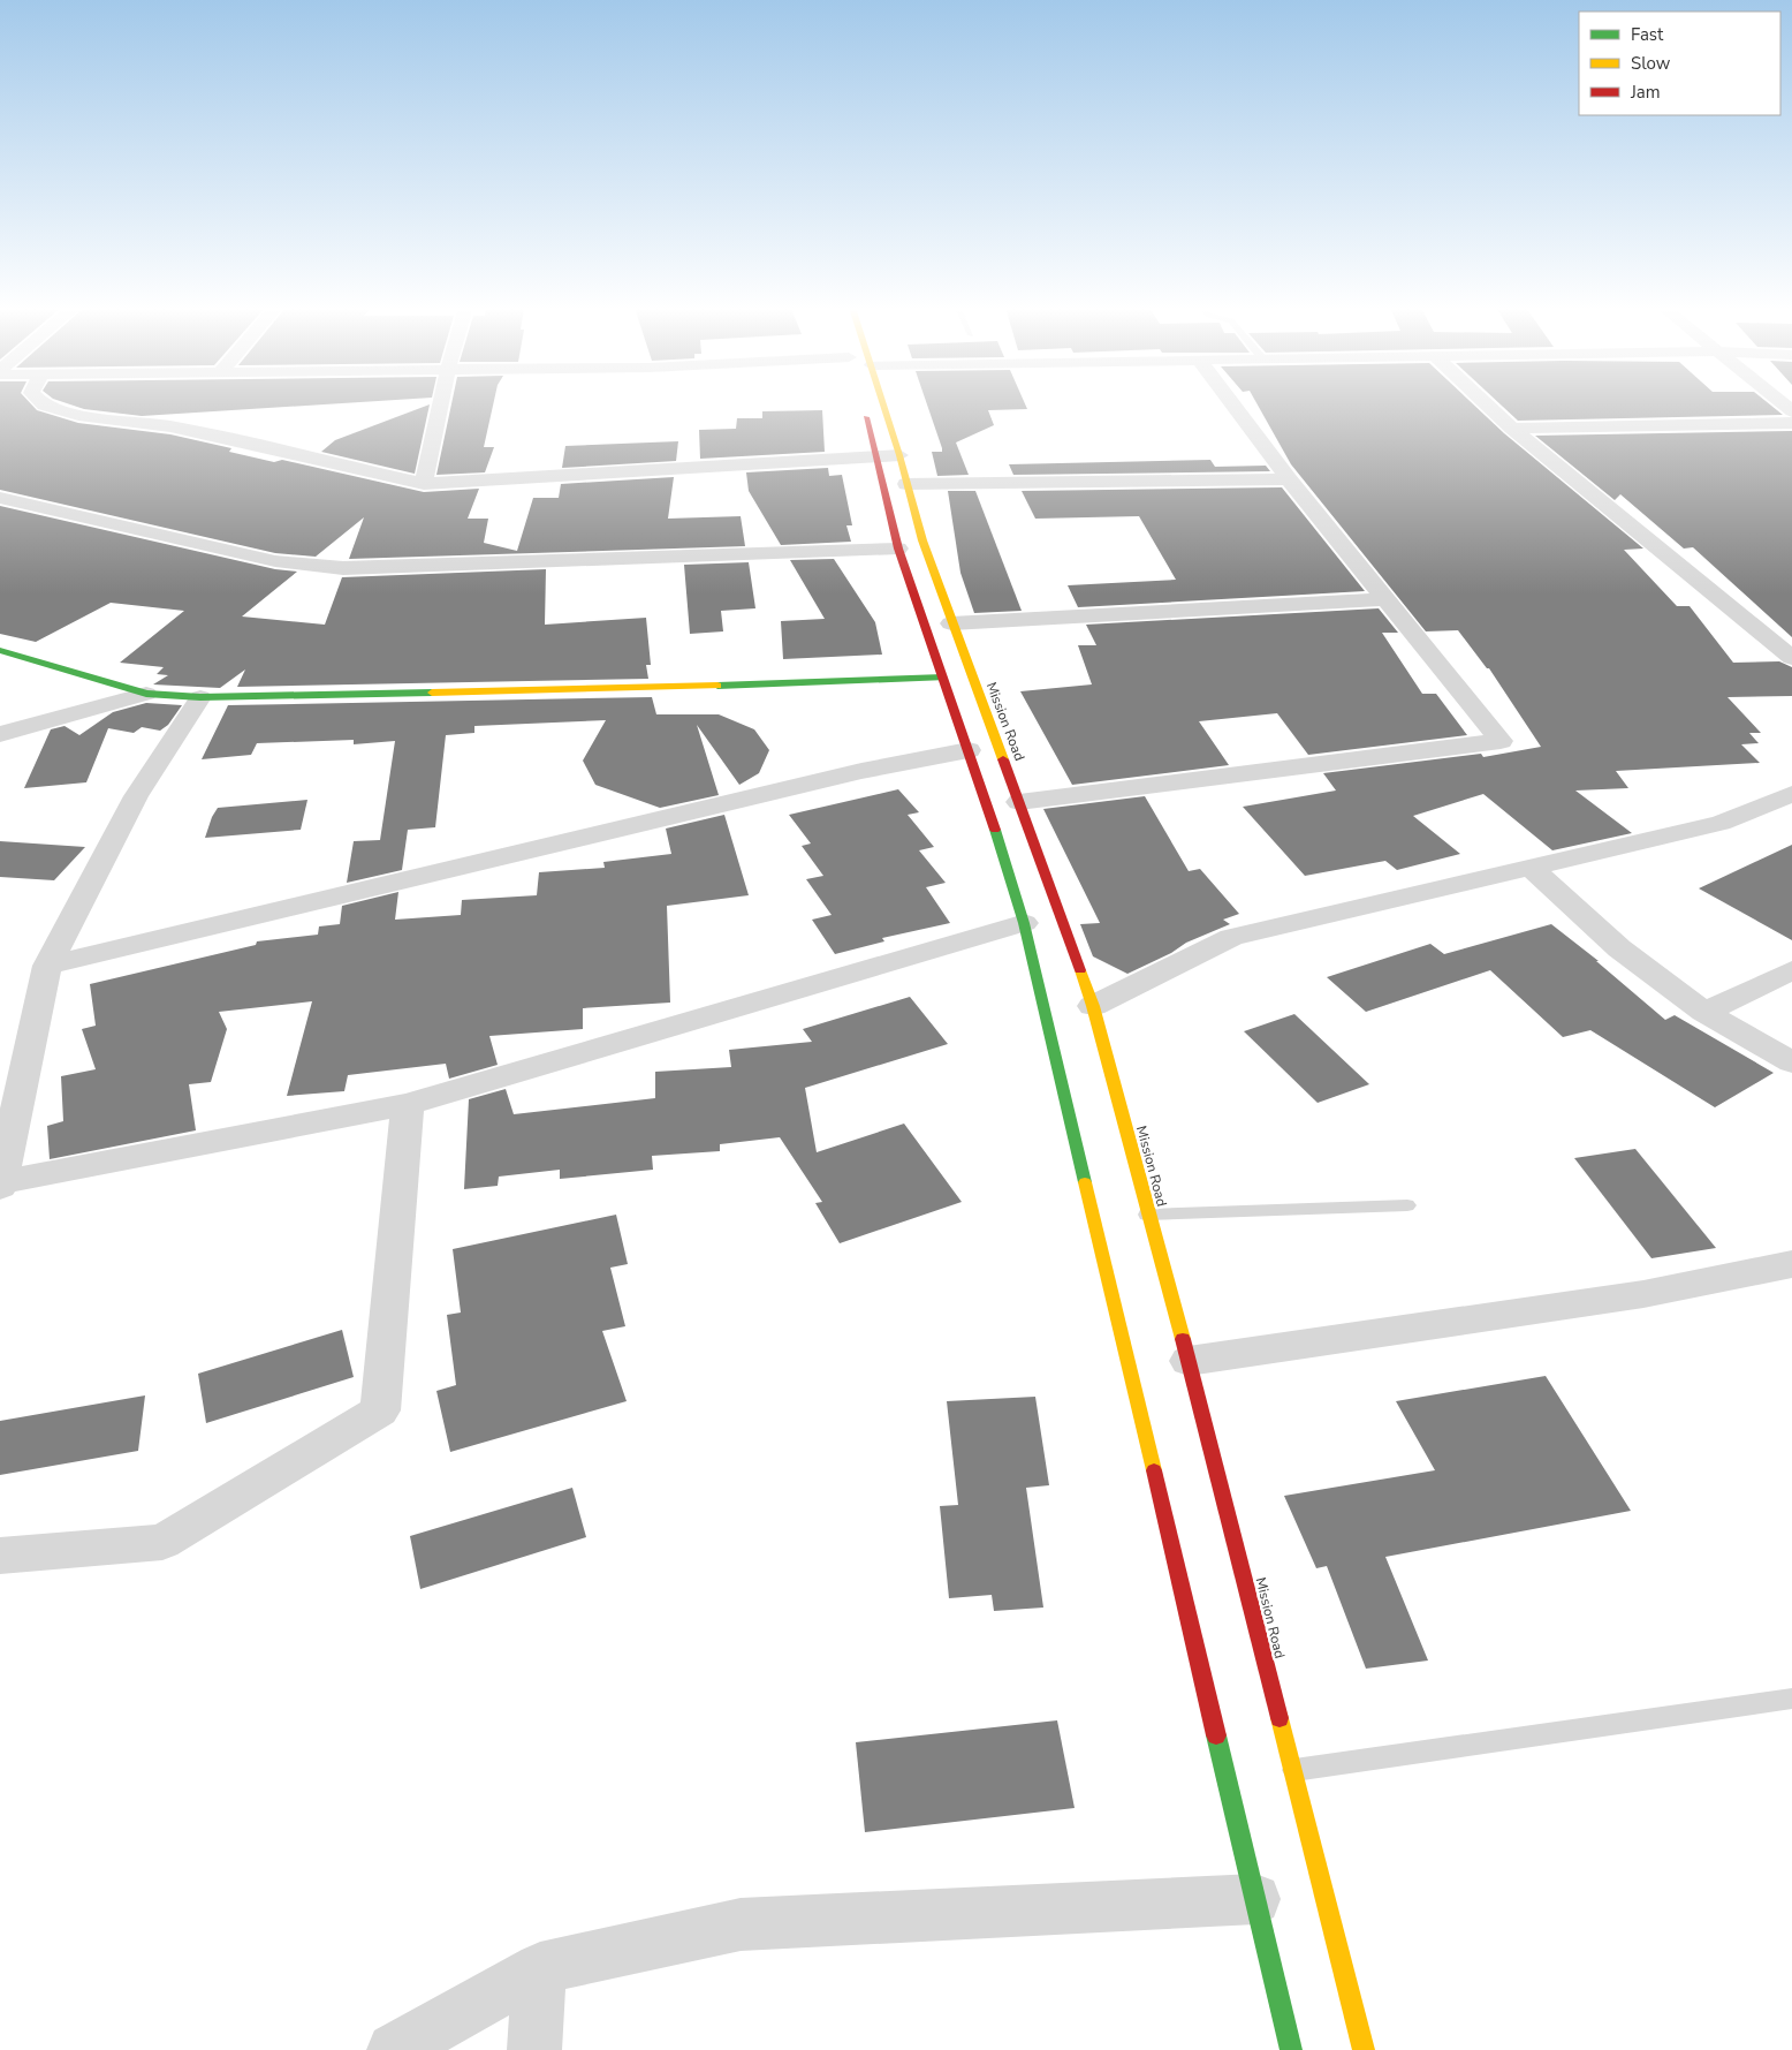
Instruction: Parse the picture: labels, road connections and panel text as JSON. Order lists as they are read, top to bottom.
{
  "streets": {
    "street": ["Mission Road"]
  },
  "legend": ["Fast", "Slow", "Jam"]
}
